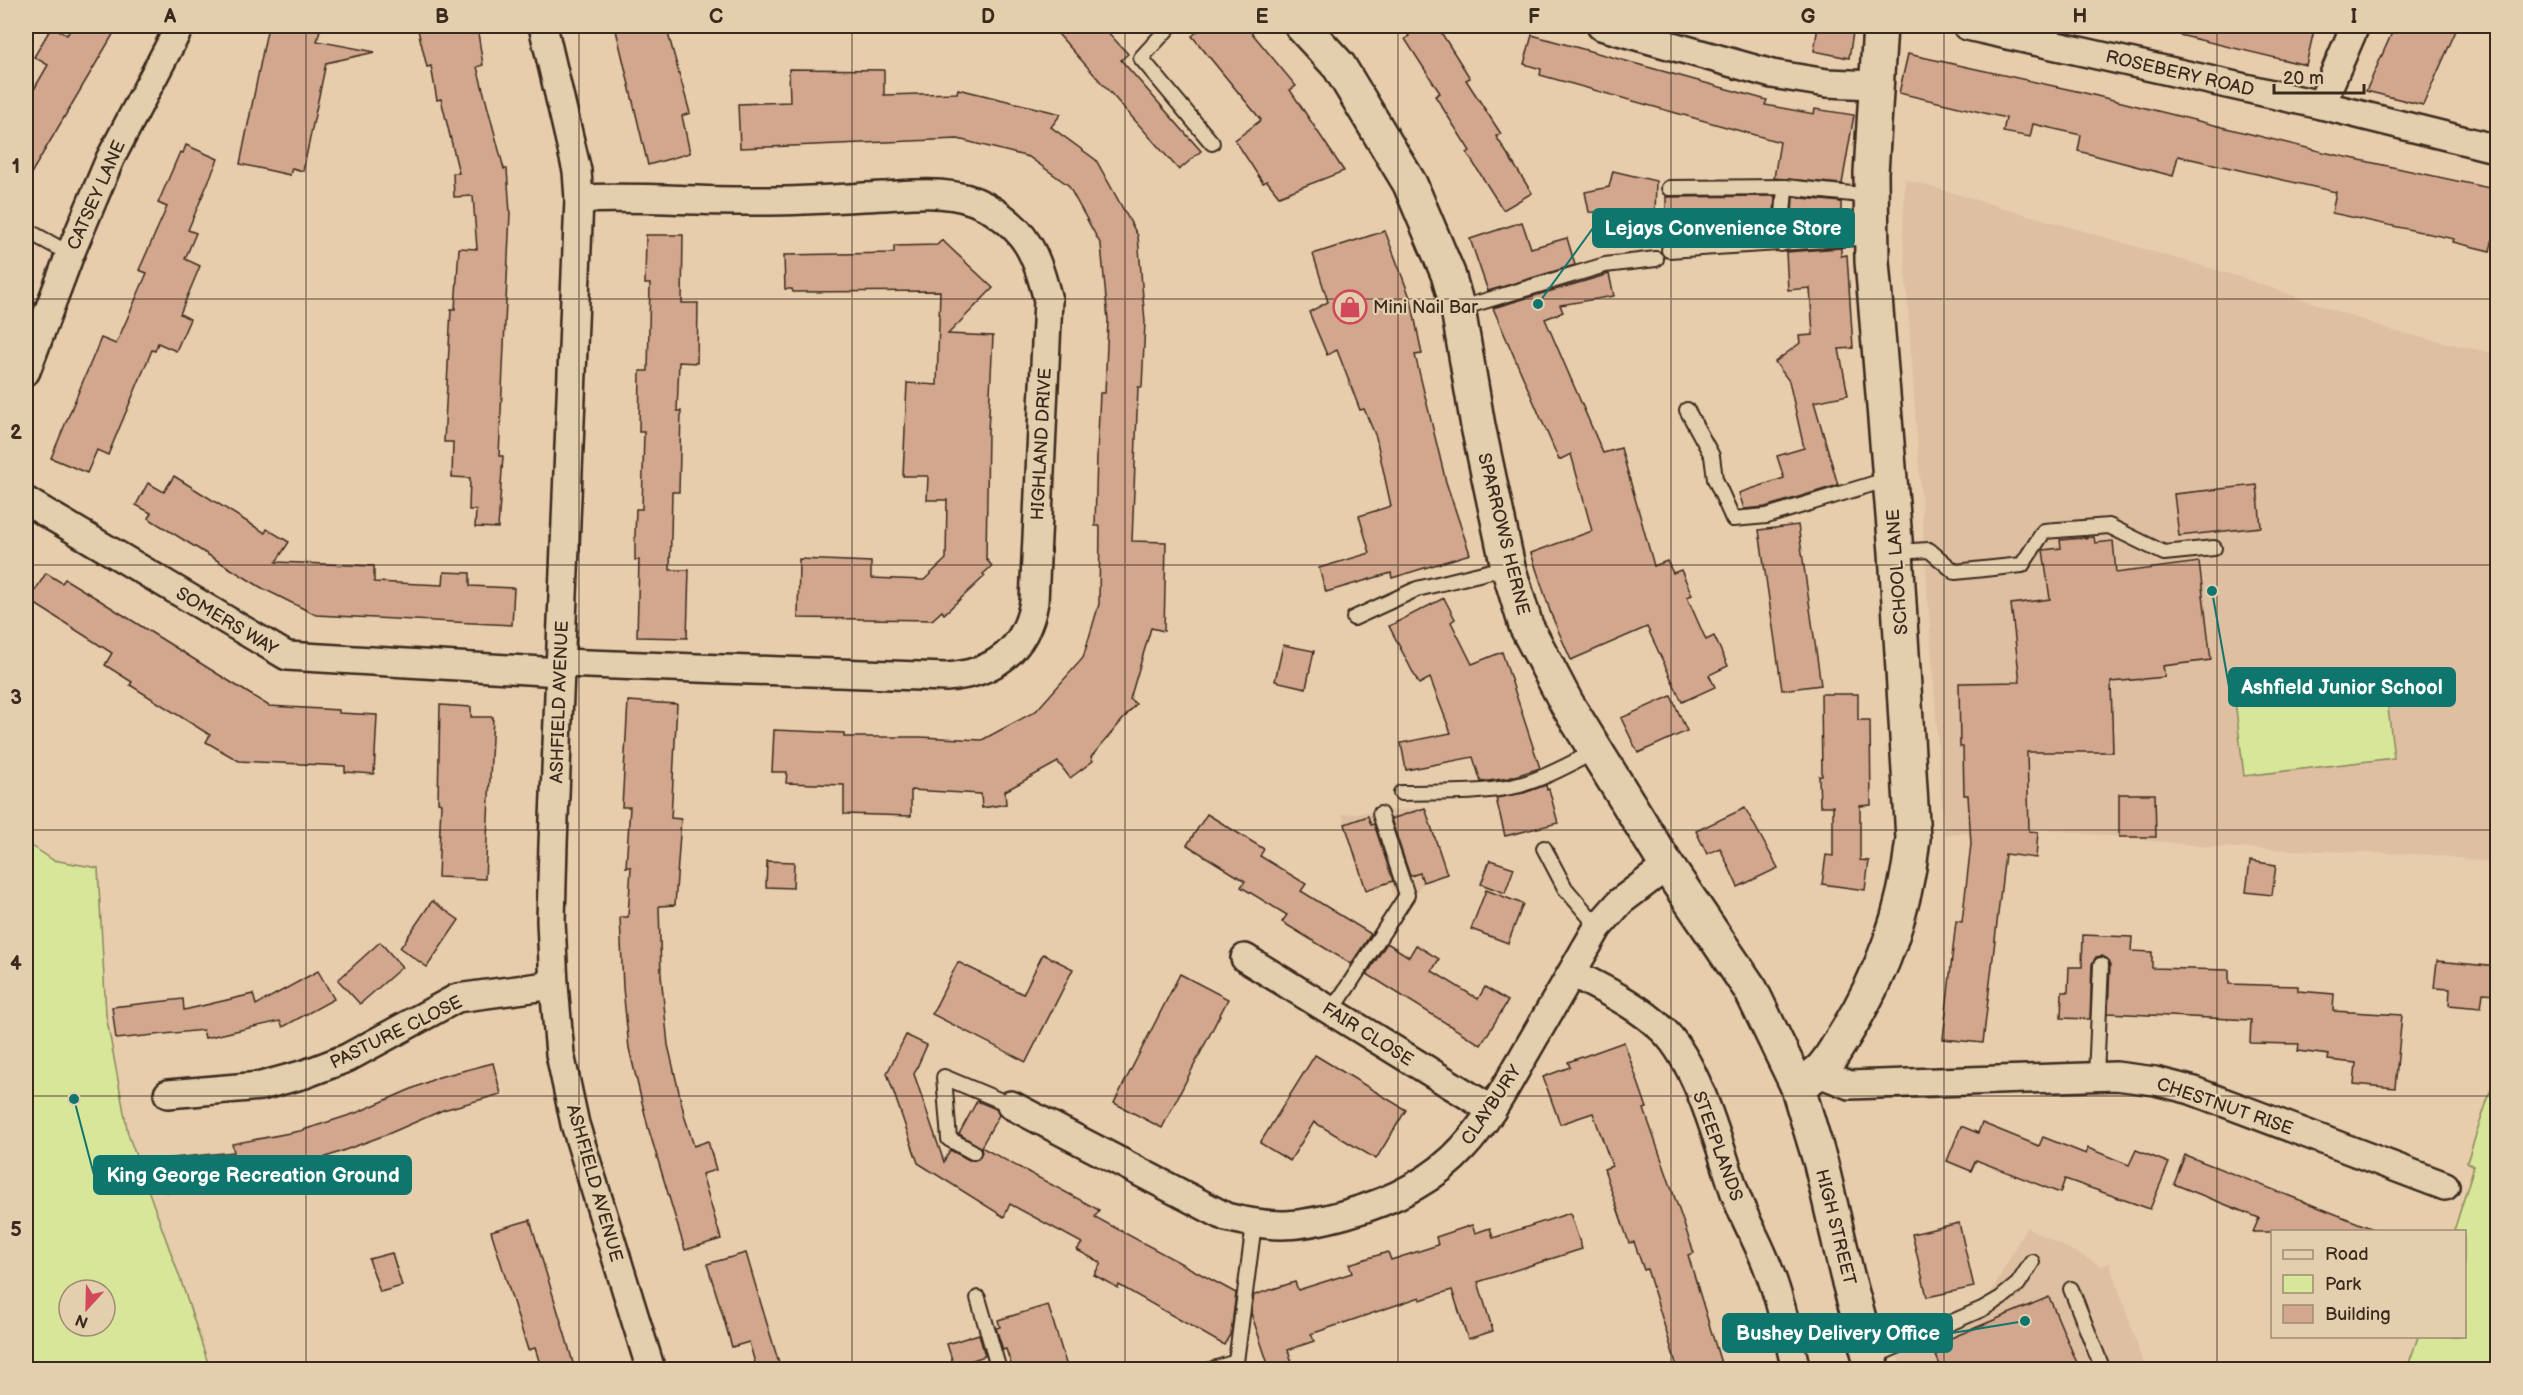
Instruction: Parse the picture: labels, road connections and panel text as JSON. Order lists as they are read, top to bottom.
{
  "streets": {
    "main road": ["SPARROWS HERNE", "SCHOOL LANE", "HIGH STREET"],
    "street": [
      "ROSEBERY ROAD",
      "CATSEY LANE",
      "HIGHLAND DRIVE",
      "SOMERS WAY",
      "ASHFIELD AVENUE",
      "PASTURE CLOSE",
      "FAIR CLOSE",
      "CLAYBURY",
      "CHESTNUT RISE",
      "STEEPLANDS"
    ]
  },
  "crossings": [
    ["HIGHLAND DRIVE", "SOMERS WAY"],
    ["HIGHLAND DRIVE", "ASHFIELD AVENUE"],
    ["SPARROWS HERNE", "SCHOOL LANE"],
    ["SPARROWS HERNE", "CLAYBURY"],
    ["SPARROWS HERNE", "CHESTNUT RISE"],
    ["SPARROWS HERNE", "HIGH STREET"],
    ["SCHOOL LANE", "CHESTNUT RISE"],
    ["SCHOOL LANE", "HIGH STREET"],
    ["SOMERS WAY", "ASHFIELD AVENUE"],
    ["ASHFIELD AVENUE", "PASTURE CLOSE"],
    ["FAIR CLOSE", "CLAYBURY"],
    ["CLAYBURY", "STEEPLANDS"],
    ["CHESTNUT RISE", "HIGH STREET"]
  ],
  "places": {
    "other": [
      "Lejays Convenience Store",
      "Ashfield Junior School",
      "King George Recreation Ground",
      "Bushey Delivery Office"
    ],
    "shop": ["Mini Nail Bar"]
  },
  "legend": ["Road", "Park", "Building"],
  "scale_bar": "20 m",
  "north": "bottom",
  "grid": {
    "columns": [
      "A",
      "B",
      "C",
      "D",
      "E",
      "F",
      "G",
      "H",
      "I"
    ],
    "rows": [
      "1",
      "2",
      "3",
      "4",
      "5"
    ]
  }
}
